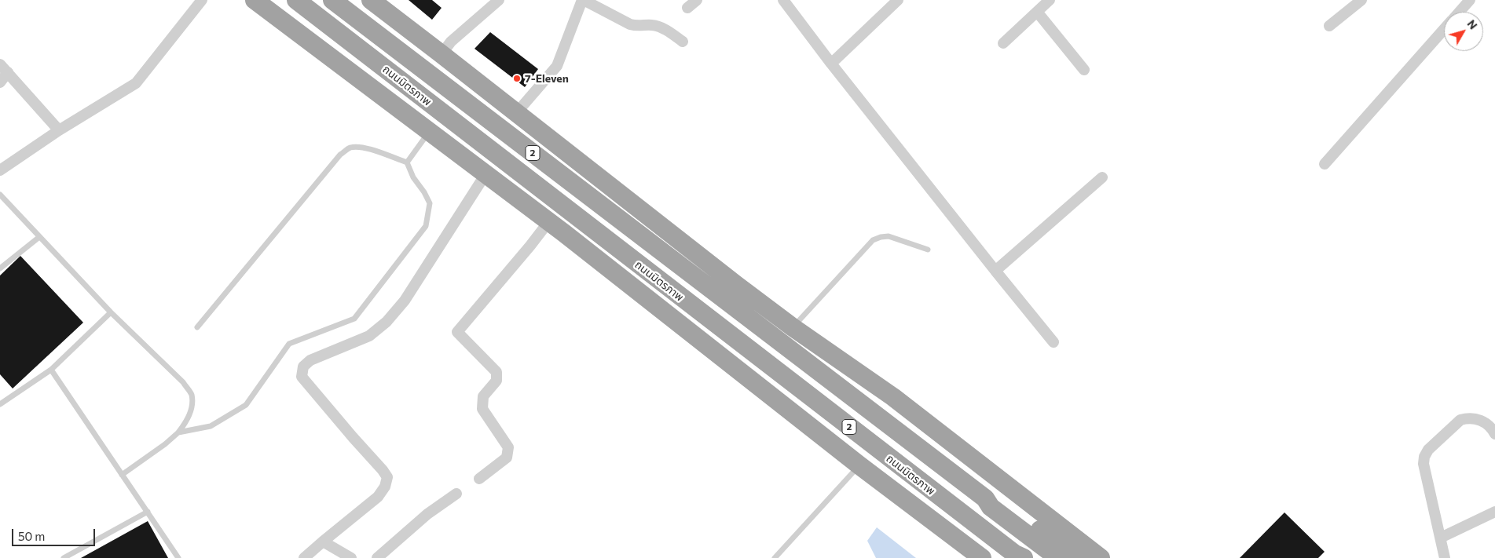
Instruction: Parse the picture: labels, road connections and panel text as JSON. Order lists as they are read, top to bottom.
{
  "streets": {
    "highway": ["ถนนมิตรภาพ", "2"]
  },
  "places": ["7-Eleven"],
  "scale_bar": "50 m",
  "north": "top right"
}
